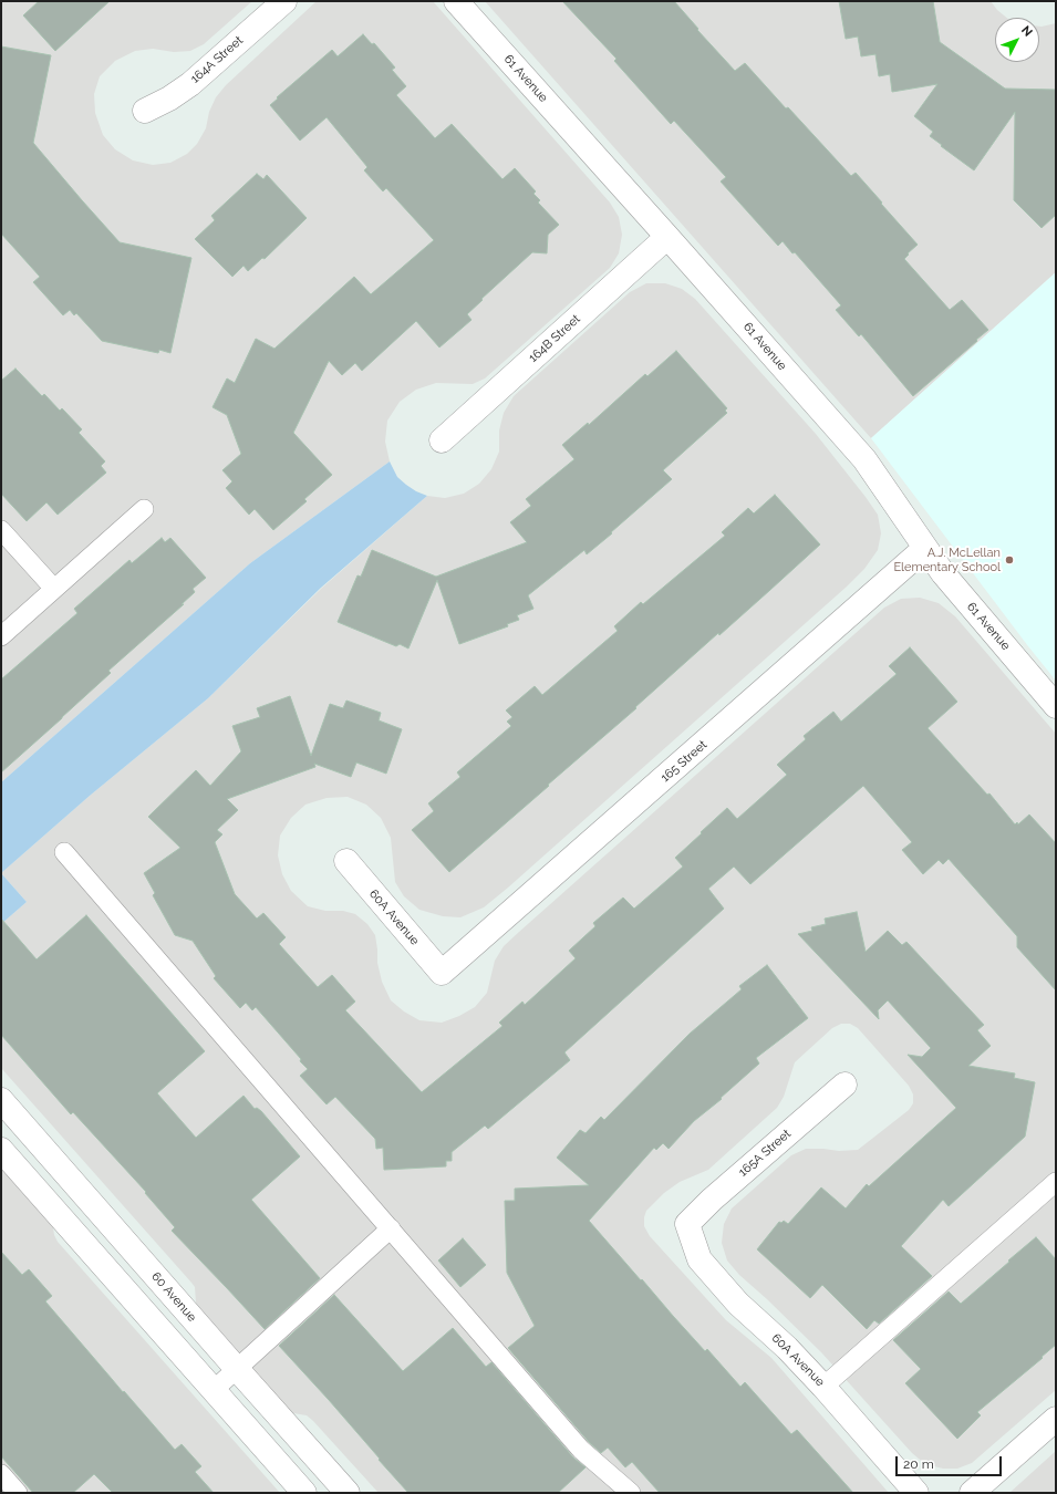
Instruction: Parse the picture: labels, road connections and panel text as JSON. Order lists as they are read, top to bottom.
{
  "streets": {
    "street": [
      "164A Street",
      "61 Avenue",
      "164B Street",
      "165 Street",
      "60A Avenue",
      "165A Street",
      "60 Avenue"
    ]
  },
  "crossings": [
    ["61 Avenue", "164B Street"],
    ["61 Avenue", "165 Street"],
    ["165 Street", "60A Avenue"],
    ["60A Avenue", "165A Street"]
  ],
  "places": ["A.J. McLellan Elementary School"],
  "scale_bar": "20 m",
  "north": "top right"
}
